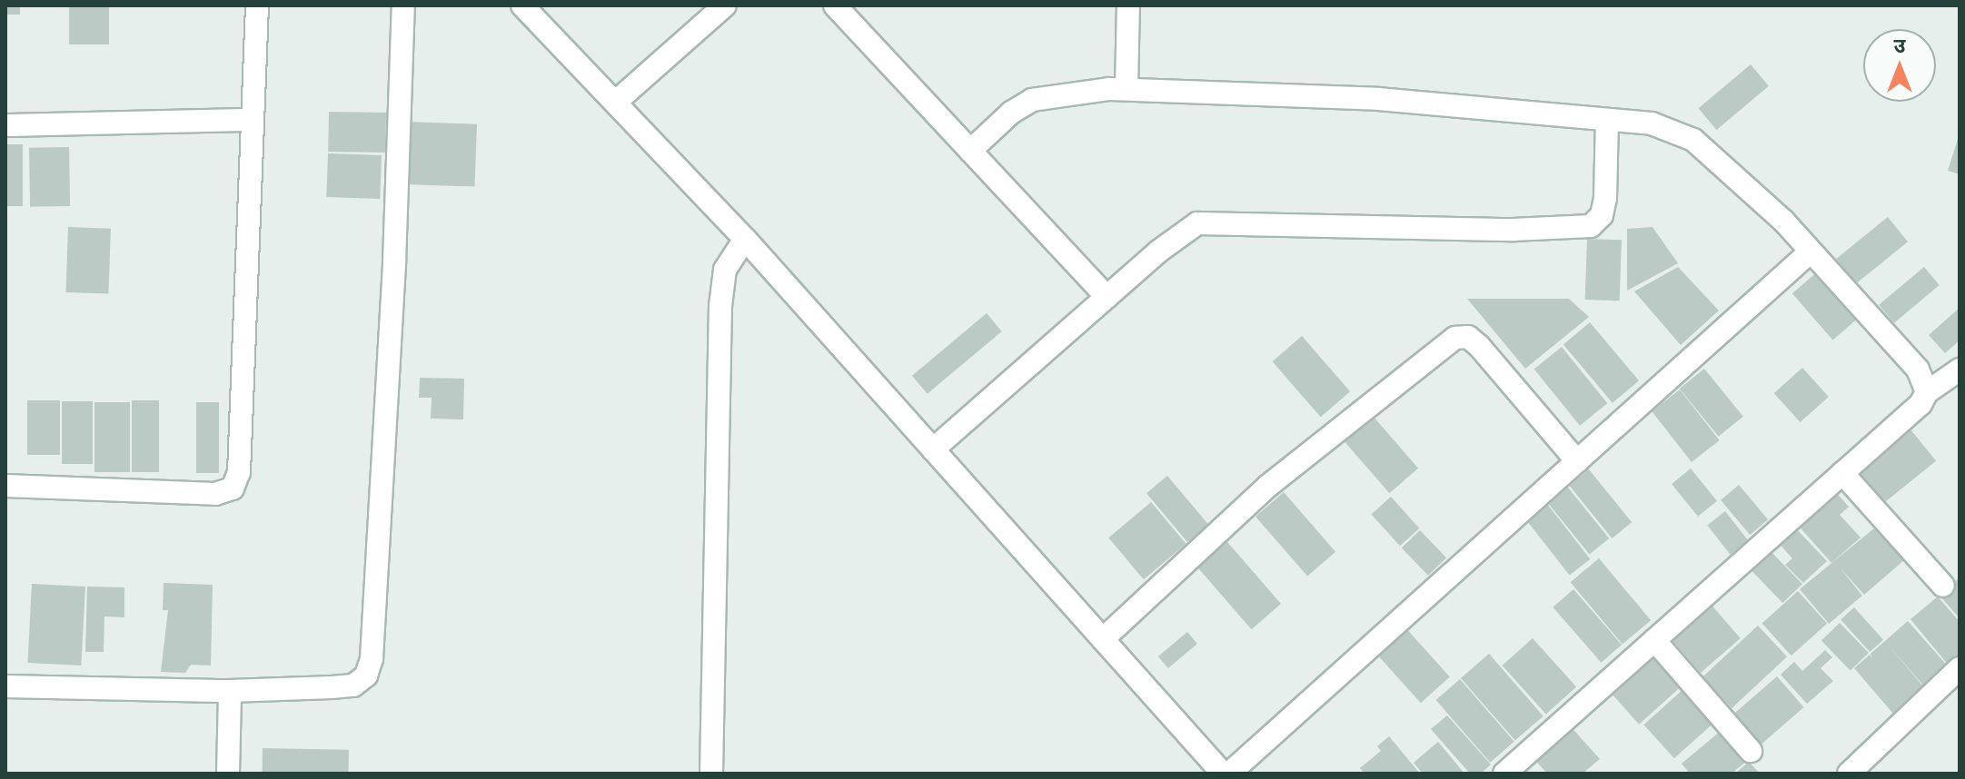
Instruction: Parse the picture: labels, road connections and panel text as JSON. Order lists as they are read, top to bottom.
{
  "north": "top"
}
